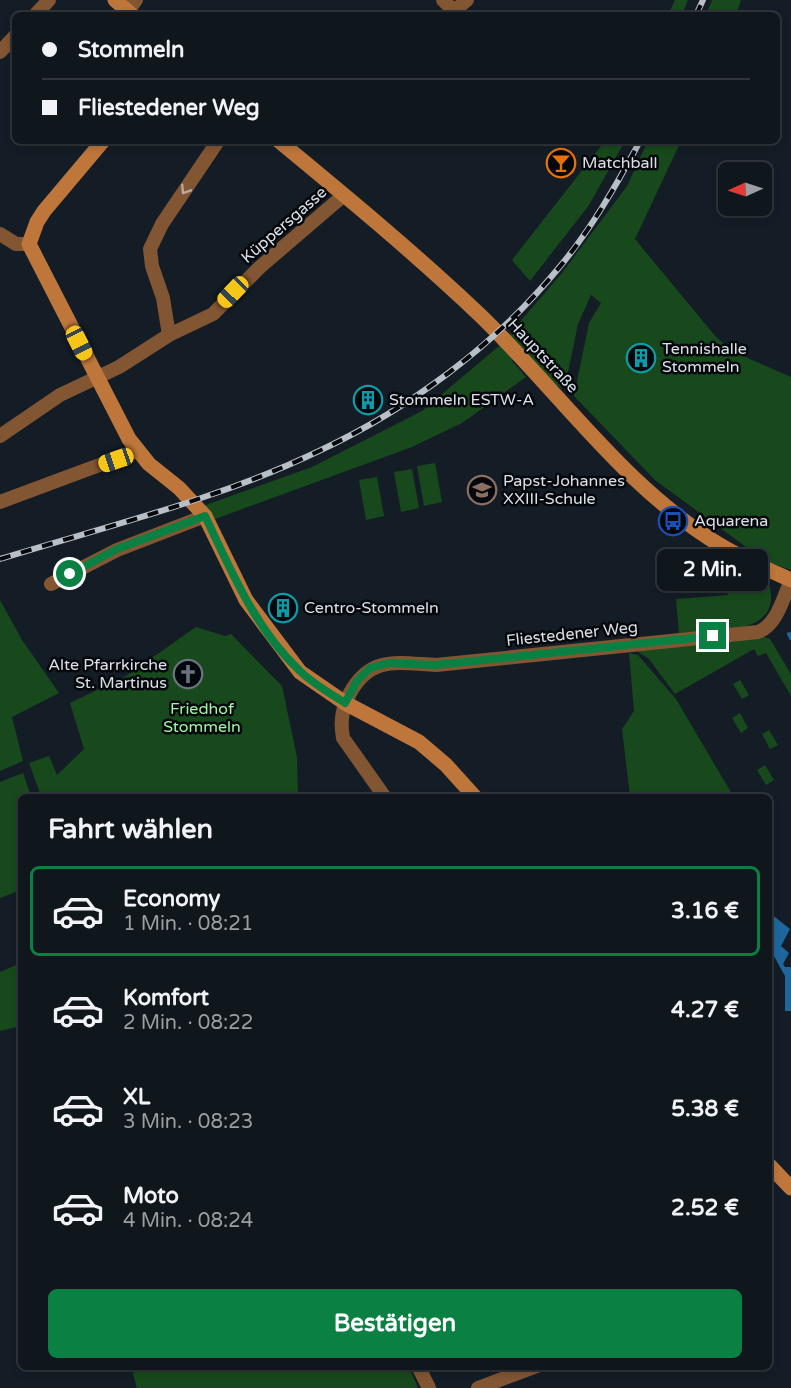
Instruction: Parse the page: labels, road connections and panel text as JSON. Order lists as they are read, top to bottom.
{
  "streets": {
    "street": ["Küppersgasse", "Hauptstraße", "Fliestedener Weg"]
  },
  "crossings": [
    ["Küppersgasse", "Hauptstraße"],
    ["Hauptstraße", "Fliestedener Weg"]
  ],
  "parks": ["Friedhof Stommeln"],
  "places": {
    "bar": ["Matchball"],
    "building": ["Tennishalle Stommeln", "Stommeln ESTW-A", "Centro-Stommeln"],
    "school or university": ["Papst-Johannes XXIII-Schule"],
    "bus stop": ["Aquarena"],
    "church": ["Alte Pfarrkirche St. Martinus"]
  },
  "north": "left",
  "page": {
    "banner": ["Stommeln", "Fliestedener Weg"],
    "bubble": "2 Min.",
    "heading": "Fahrt wählen",
    "list": [
      {
        "name": "Economy",
        "note": "1 Min. · 08:21",
        "value": "3.16 €"
      },
      {
        "name": "Komfort",
        "note": "2 Min. · 08:22",
        "value": "4.27 €"
      },
      {
        "name": "XL",
        "note": "3 Min. · 08:23",
        "value": "5.38 €"
      },
      {
        "name": "Moto",
        "note": "4 Min. · 08:24",
        "value": "2.52 €"
      }
    ],
    "buttons": "Bestätigen"
  }
}
